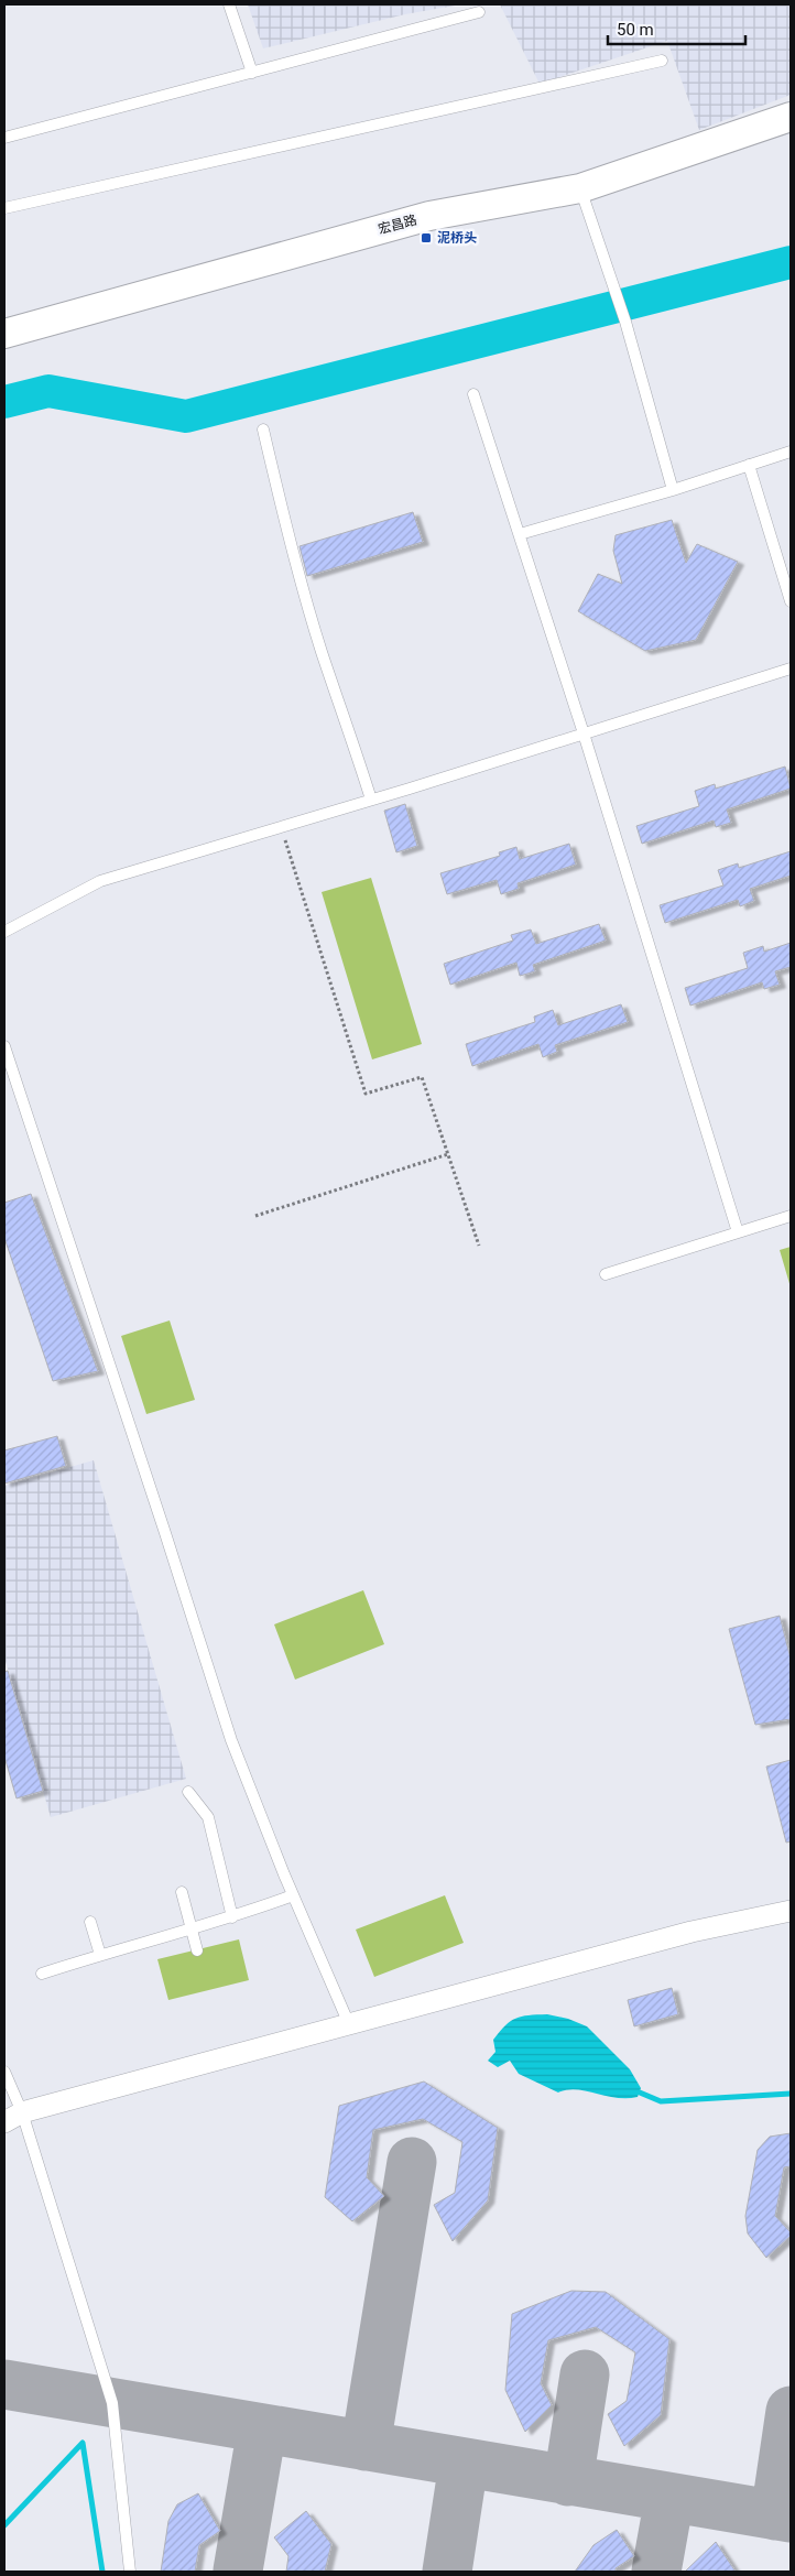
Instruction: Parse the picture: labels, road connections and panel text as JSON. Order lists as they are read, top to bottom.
{
  "streets": {
    "street": ["宏昌路"]
  },
  "places": {
    "transit": ["泥桥头"]
  },
  "scale_bar": "50 m"
}
